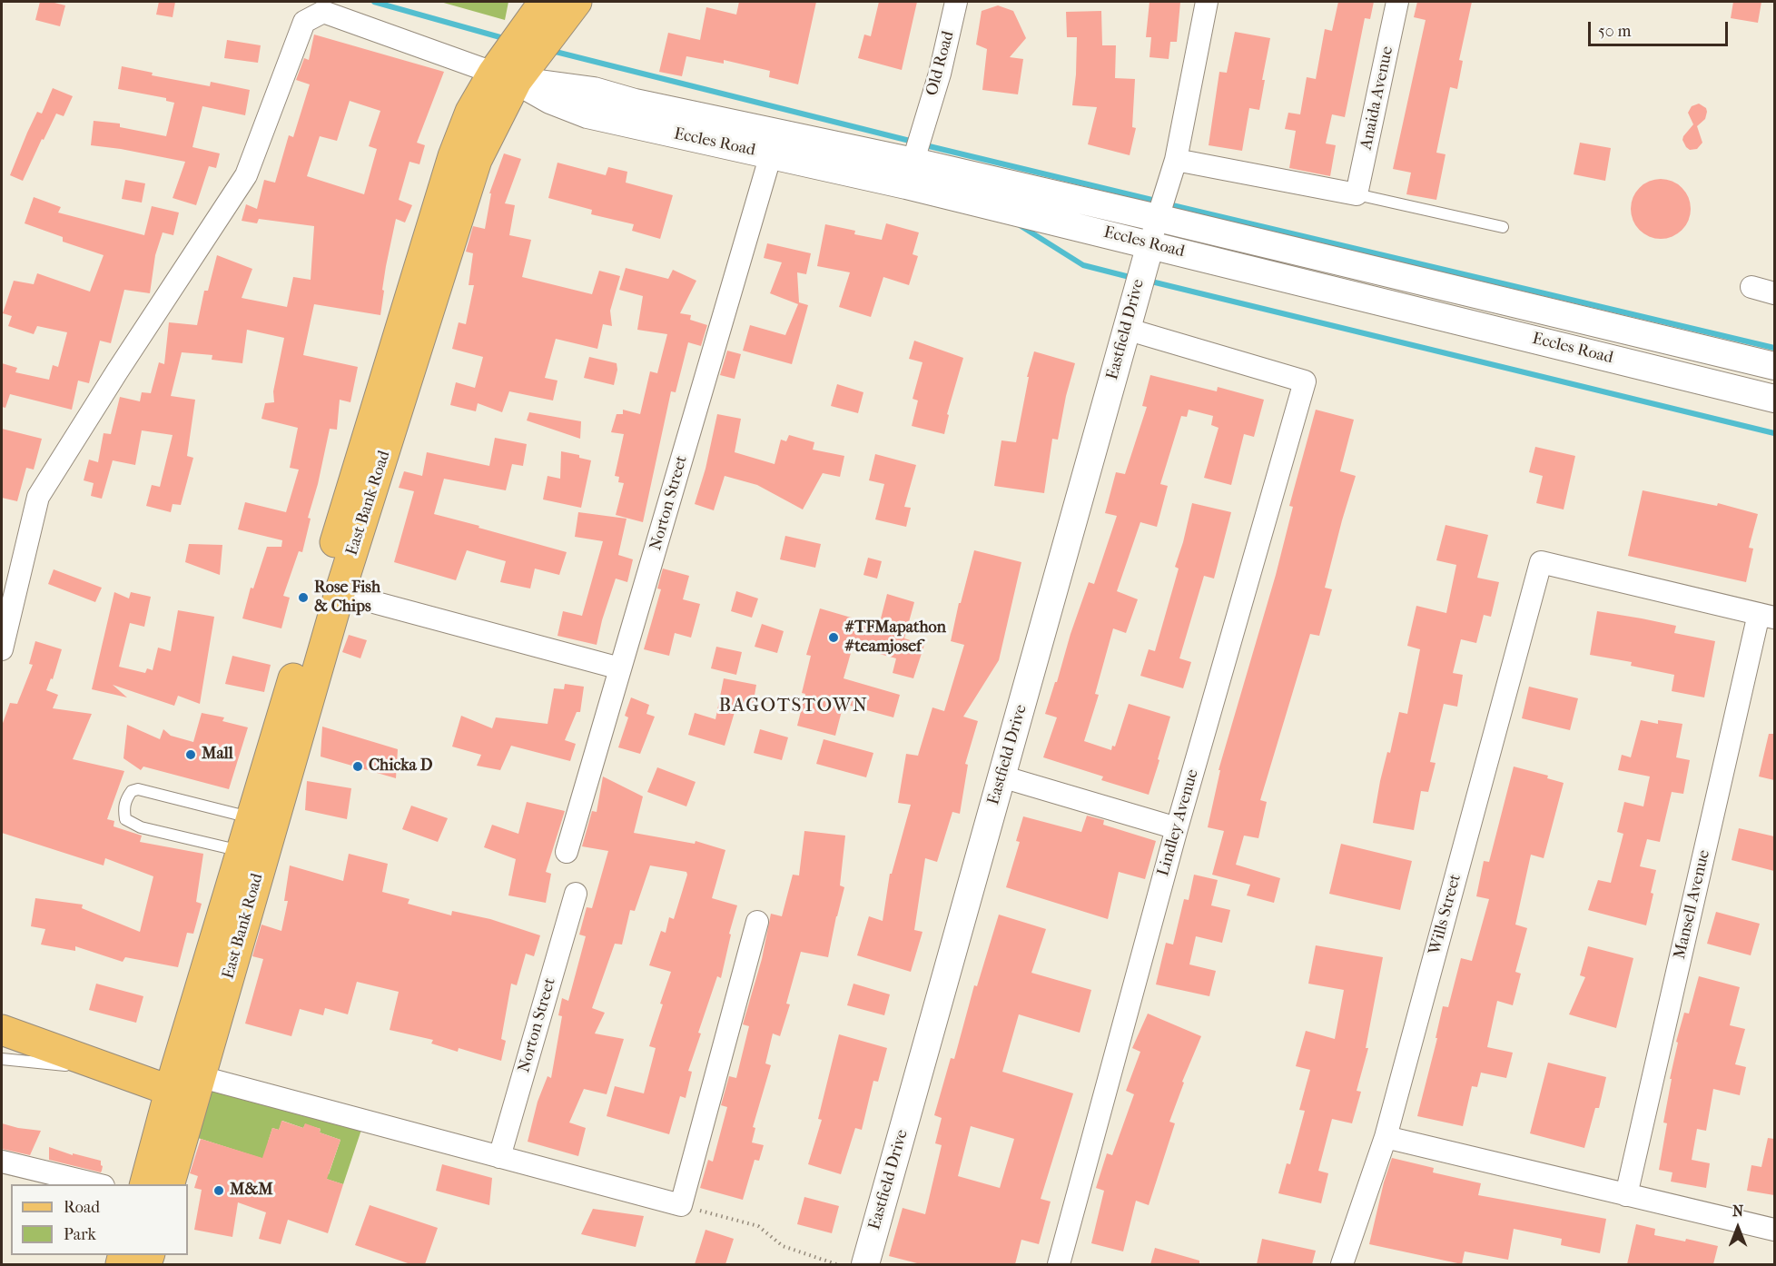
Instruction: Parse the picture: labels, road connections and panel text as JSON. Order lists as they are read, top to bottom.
{
  "streets": {
    "main road": ["East Bank Road"],
    "street": [
      "Old Road",
      "Anaida Avenue",
      "Eccles Road",
      "Eastfield Drive",
      "Norton Street",
      "Lindley Avenue",
      "Mansell Avenue",
      "Wills Street"
    ]
  },
  "crossings": [
    ["Old Road", "Eccles Road"],
    ["Eccles Road", "Eastfield Drive"],
    ["Eccles Road", "East Bank Road"],
    ["Eccles Road", "Norton Street"],
    ["Eastfield Drive", "Lindley Avenue"],
    ["Mansell Avenue", "Wills Street"]
  ],
  "districts": ["BAGOTSTOWN"],
  "places": [
    "Rose Fish & Chips",
    "#TFMapathon #teamjosef",
    "Mall",
    "Chicka D",
    "M&M"
  ],
  "legend": ["Road", "Park"],
  "scale_bar": "50 m",
  "north": "top"
}
